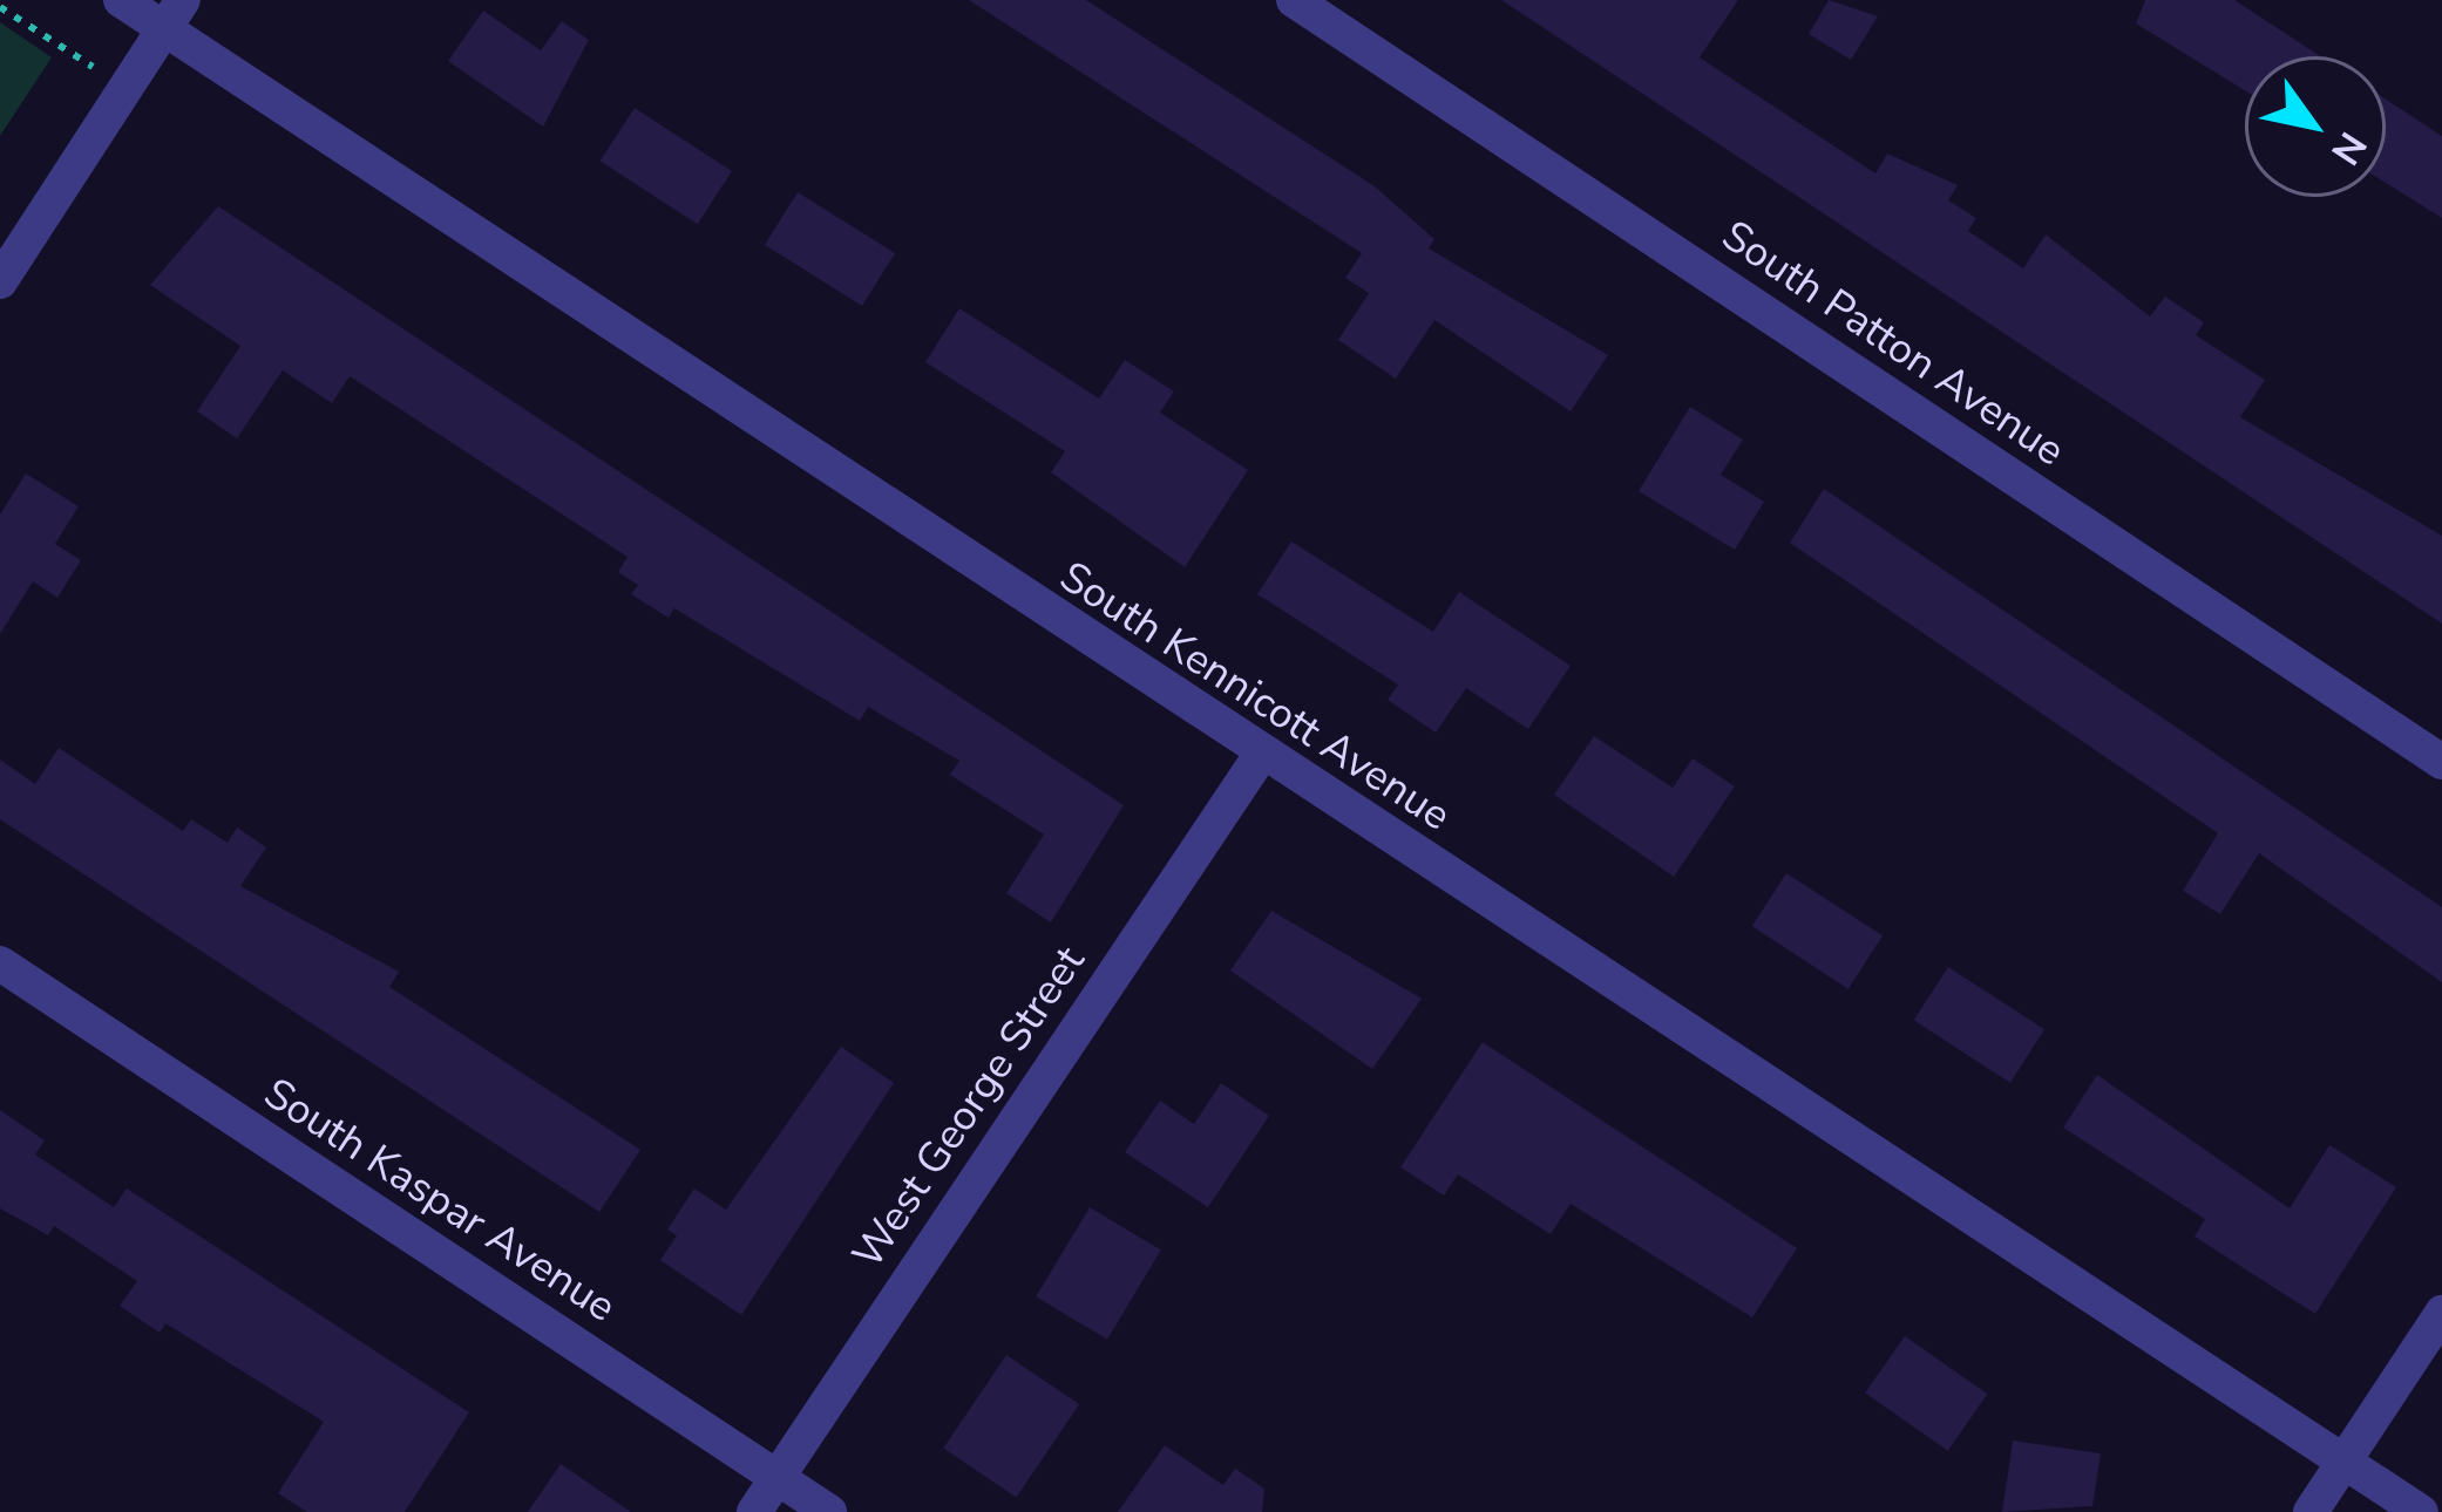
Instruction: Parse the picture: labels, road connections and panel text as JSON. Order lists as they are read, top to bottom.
{
  "streets": {
    "street": [
      "South Patton Avenue",
      "South Kennicott Avenue",
      "West George Street",
      "South Kaspar Avenue"
    ]
  },
  "crossings": [
    ["South Kennicott Avenue", "West George Street"],
    ["West George Street", "South Kaspar Avenue"]
  ],
  "north": "bottom right"
}
